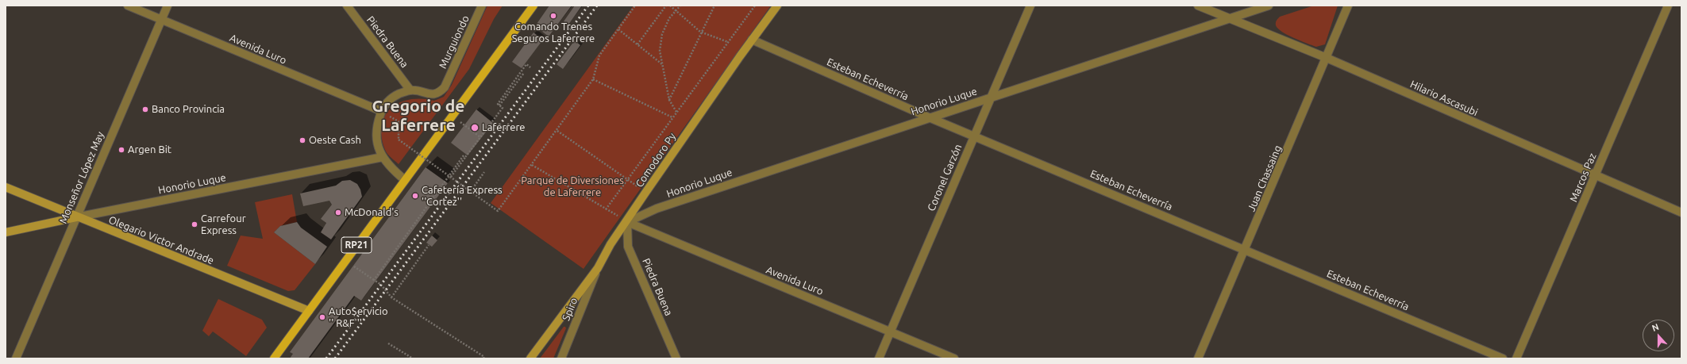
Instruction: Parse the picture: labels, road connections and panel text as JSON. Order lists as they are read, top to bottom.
{
  "streets": {
    "main road": [
      "Honorio Luque",
      "Comodoro Py",
      "Olegario Victor Andrade",
      "RP21"
    ],
    "street": [
      "Piedra Buena",
      "Murguiondo",
      "Avenida Luro",
      "Esteban Echeverría",
      "Hilario Ascasubi",
      "Monseñor López May",
      "Coronel Garzón",
      "Marcos Paz",
      "Juan Chassaing",
      "Spiro"
    ]
  },
  "crossings": [
    ["Piedra Buena", "Murguiondo"],
    ["Piedra Buena", "Avenida Luro"],
    ["Piedra Buena", "Honorio Luque"],
    ["Piedra Buena", "Comodoro Py"],
    ["Avenida Luro", "Honorio Luque"],
    ["Avenida Luro", "Comodoro Py"],
    ["Avenida Luro", "Monseñor López May"],
    ["Avenida Luro", "Coronel Garzón"],
    ["Esteban Echeverría", "Honorio Luque"],
    ["Esteban Echeverría", "Comodoro Py"],
    ["Esteban Echeverría", "Coronel Garzón"],
    ["Esteban Echeverría", "Juan Chassaing"],
    ["Hilario Ascasubi", "Honorio Luque"],
    ["Hilario Ascasubi", "Marcos Paz"],
    ["Hilario Ascasubi", "Juan Chassaing"],
    ["Honorio Luque", "Comodoro Py"],
    ["Honorio Luque", "Monseñor López May"],
    ["Honorio Luque", "Coronel Garzón"],
    ["Honorio Luque", "Olegario Victor Andrade"],
    ["Comodoro Py", "Spiro"],
    ["Monseñor López May", "Olegario Victor Andrade"],
    ["Olegario Victor Andrade", "RP21"]
  ],
  "districts": ["Gregorio de Laferrere"],
  "parks": ["Parque de Diversiones de Laferrere"],
  "places": [
    "Comando Trenes Seguros Laferrere",
    "Banco Provincia",
    "Laferrere",
    "Oeste Cash",
    "Argen Bit",
    "Cafetería Express ''Cortez''",
    "McDonald's",
    "Carrefour Express",
    "Auto$ervicio '' R&F ''"
  ],
  "north": "top"
}
